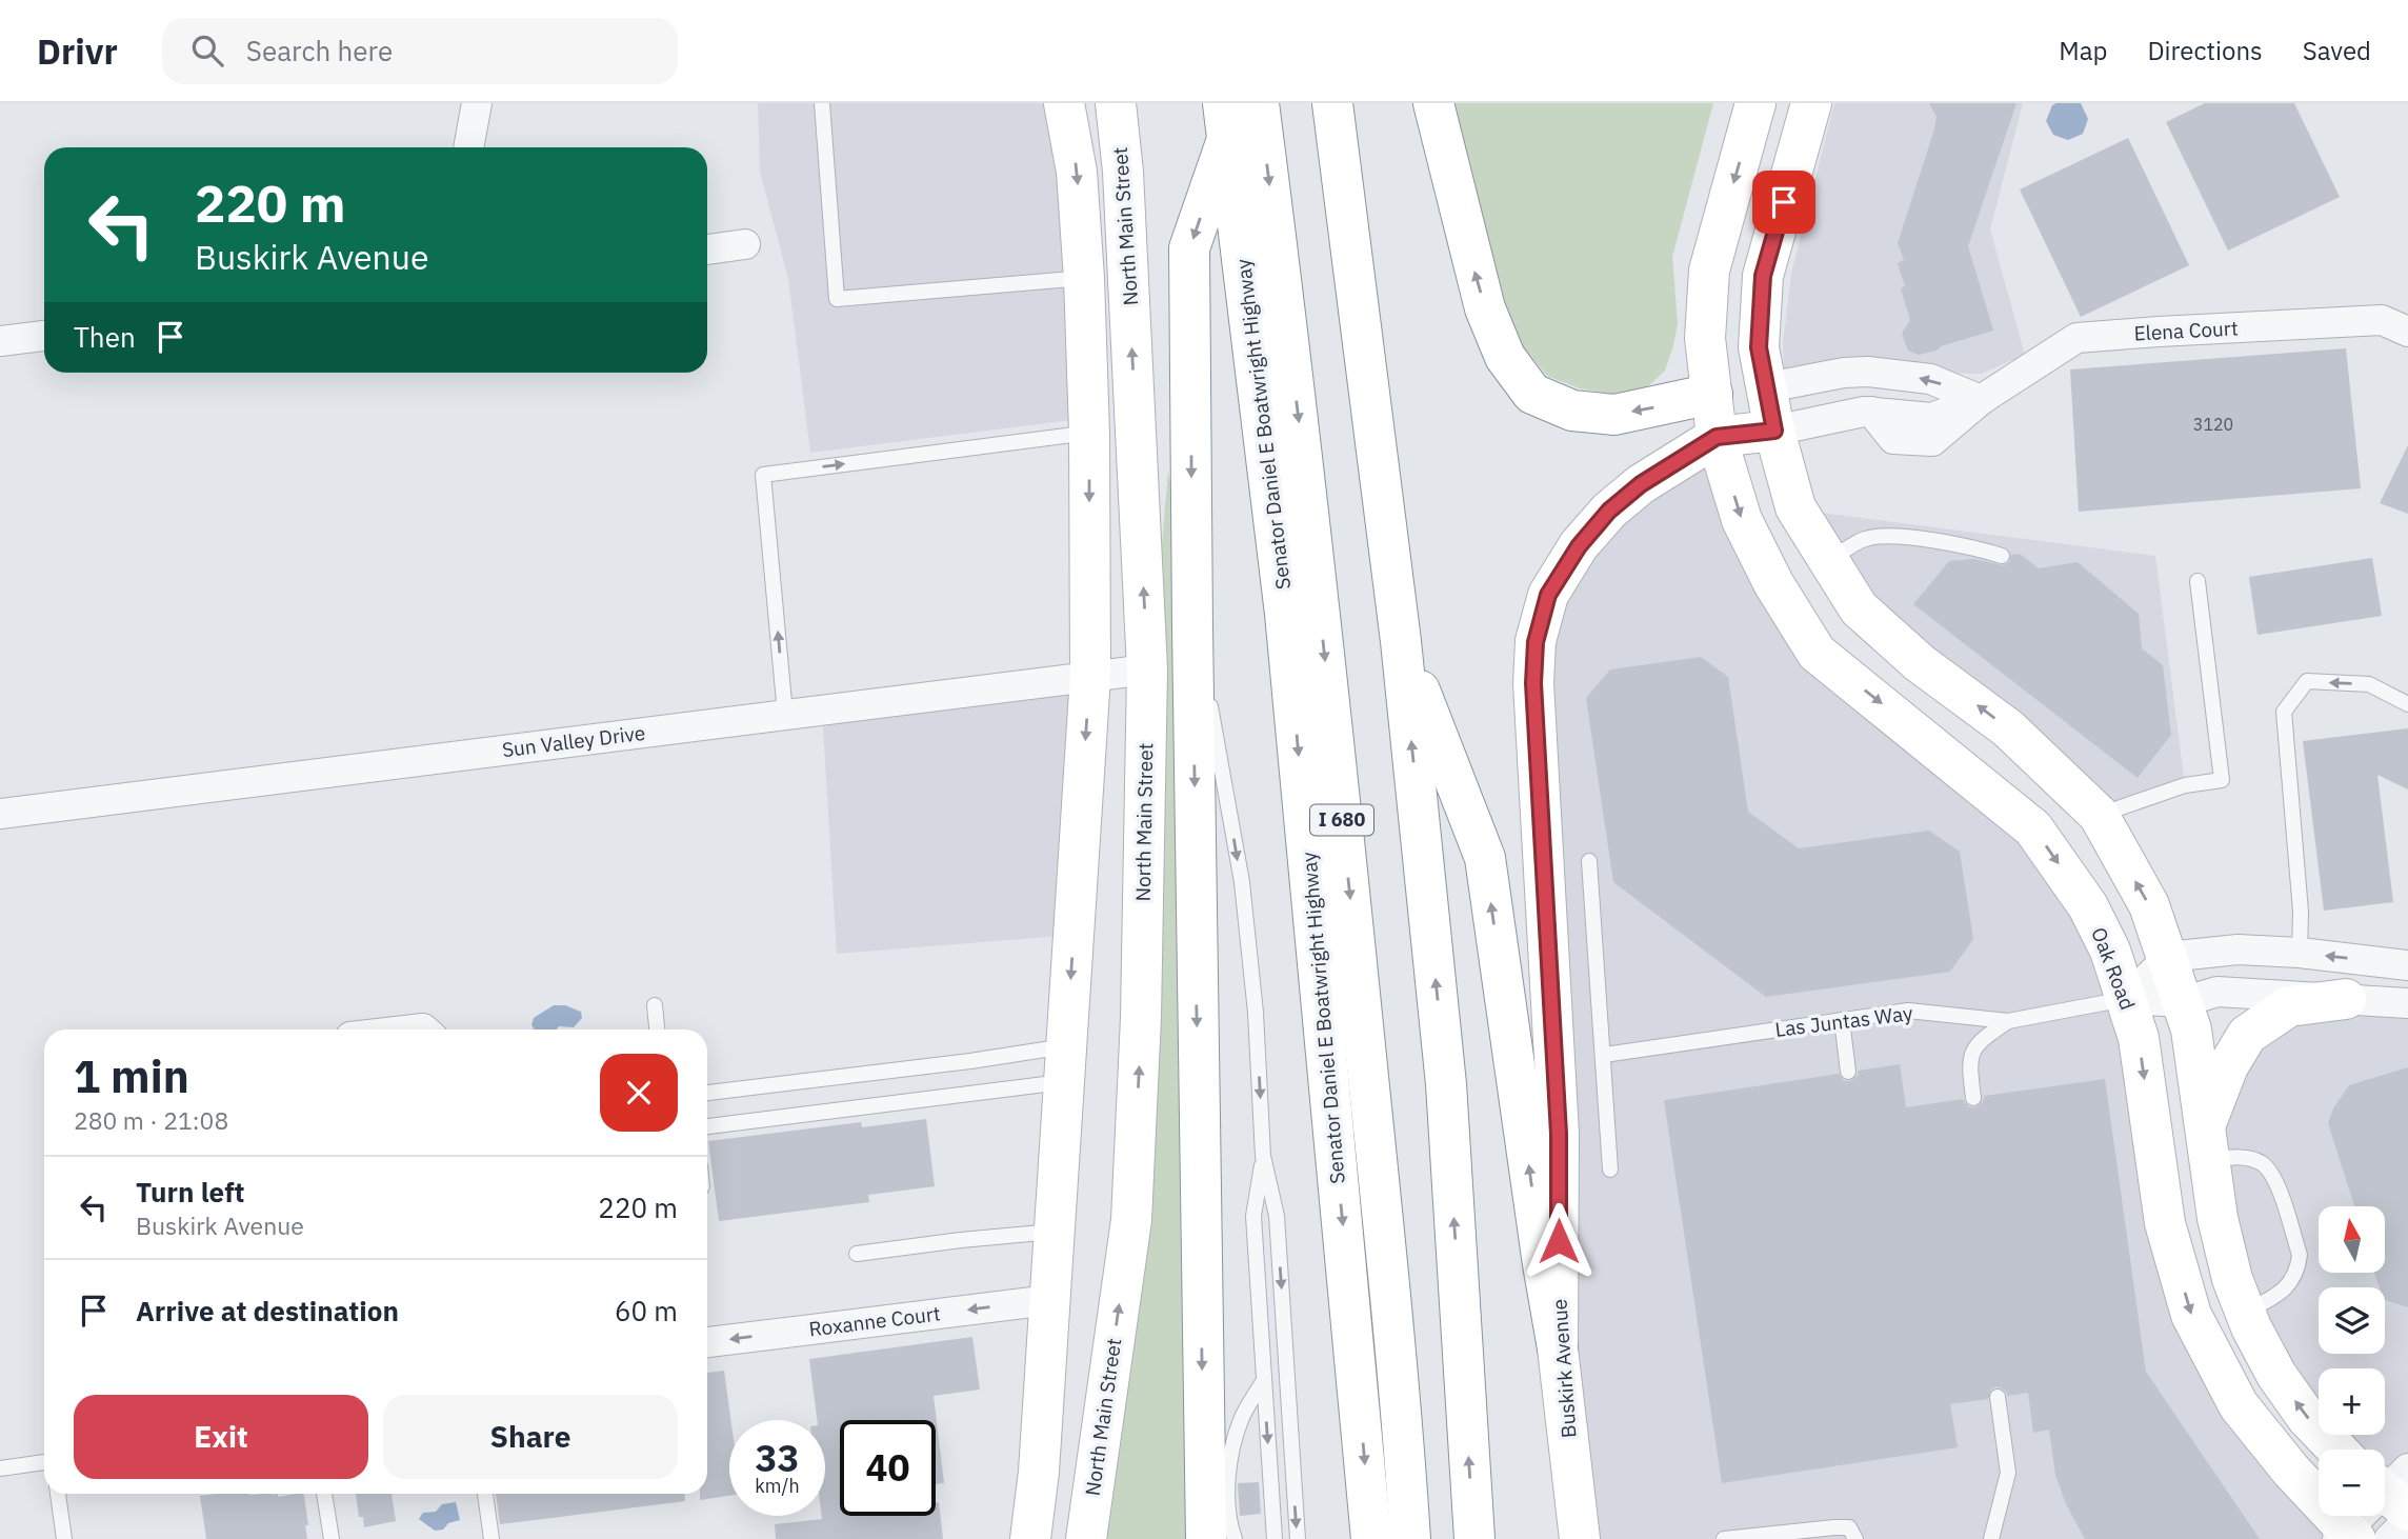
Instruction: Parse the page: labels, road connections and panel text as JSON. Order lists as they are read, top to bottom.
{
  "streets": {
    "main road": [
      "North Main Street",
      "Senator Daniel E Boatwright Highway",
      "I 680",
      "Oak Road",
      "Buskirk Avenue"
    ],
    "street": [
      "Elena Court",
      "Sun Valley Drive",
      "Las Juntas Way",
      "Roxanne Court"
    ]
  },
  "crossings": [
    ["North Main Street", "Sun Valley Drive"],
    ["Elena Court", "Buskirk Avenue"],
    ["Oak Road", "Las Juntas Way"],
    ["Oak Road", "Buskirk Avenue"]
  ],
  "one_way": ["Roxanne Court"],
  "house_numbers": ["3120"],
  "north": "top",
  "page": {
    "header": "Drivr",
    "search": "Search here",
    "nav": ["Map", "Directions", "Saved"],
    "turn": ["220 m", "Buskirk Avenue"],
    "then": "Then",
    "heading": ["1 min", "280 m · 21:08"],
    "list": [
      {
        "name": "Turn left",
        "note": "Buskirk Avenue",
        "value": "220 m"
      },
      {
        "name": "Arrive at destination",
        "value": "60 m"
      }
    ],
    "map_buttons": ["+", "−"],
    "buttons": ["Exit", "Share"],
    "speed": "33 km/h",
    "limit": "40"
  }
}
